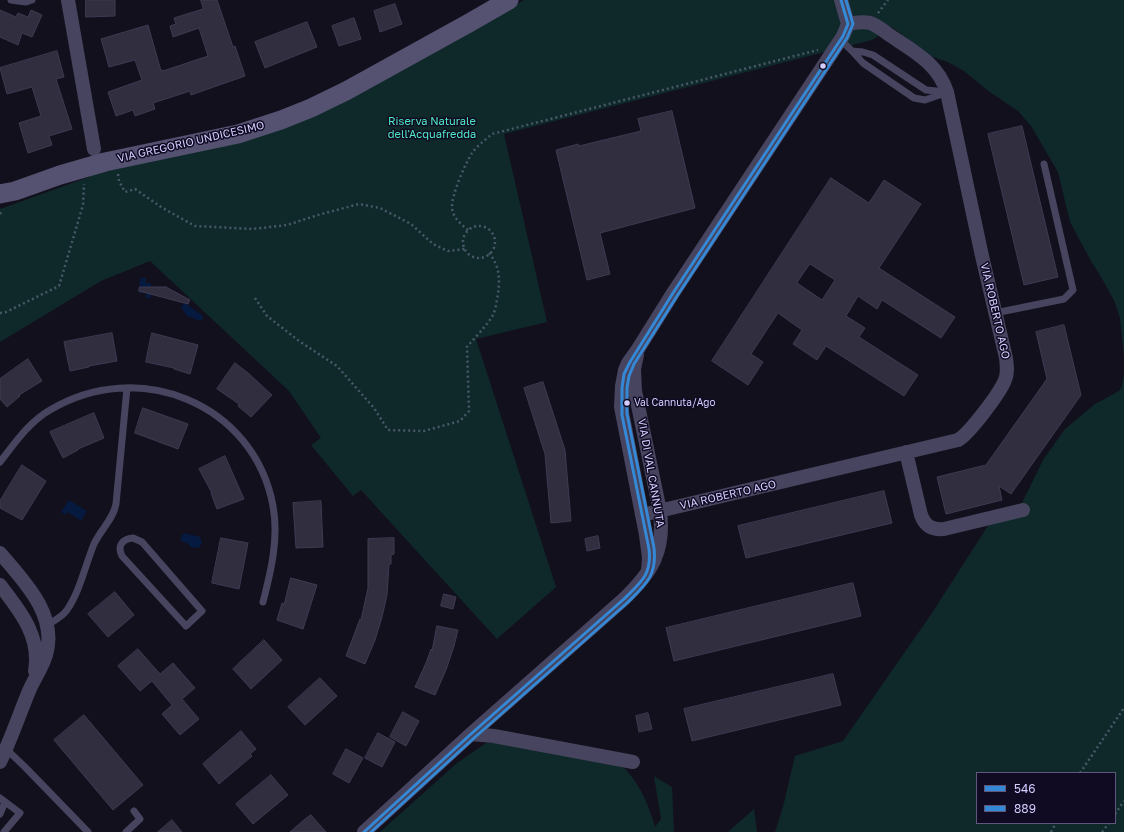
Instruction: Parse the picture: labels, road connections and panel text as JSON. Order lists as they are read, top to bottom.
{
  "streets": {
    "street": ["VIA GREGORIO UNDICESIMO", "VIA ROBERTO AGO", "VIA DI VAL CANNUTA"]
  },
  "crossings": [
    ["VIA ROBERTO AGO", "VIA DI VAL CANNUTA"]
  ],
  "parks": ["Riserva Naturale dell'Acquafredda"],
  "places": ["Val Cannuta/Ago"],
  "lines": ["transit line 546", "transit line 889"],
  "legend": ["546", "889"]
}
